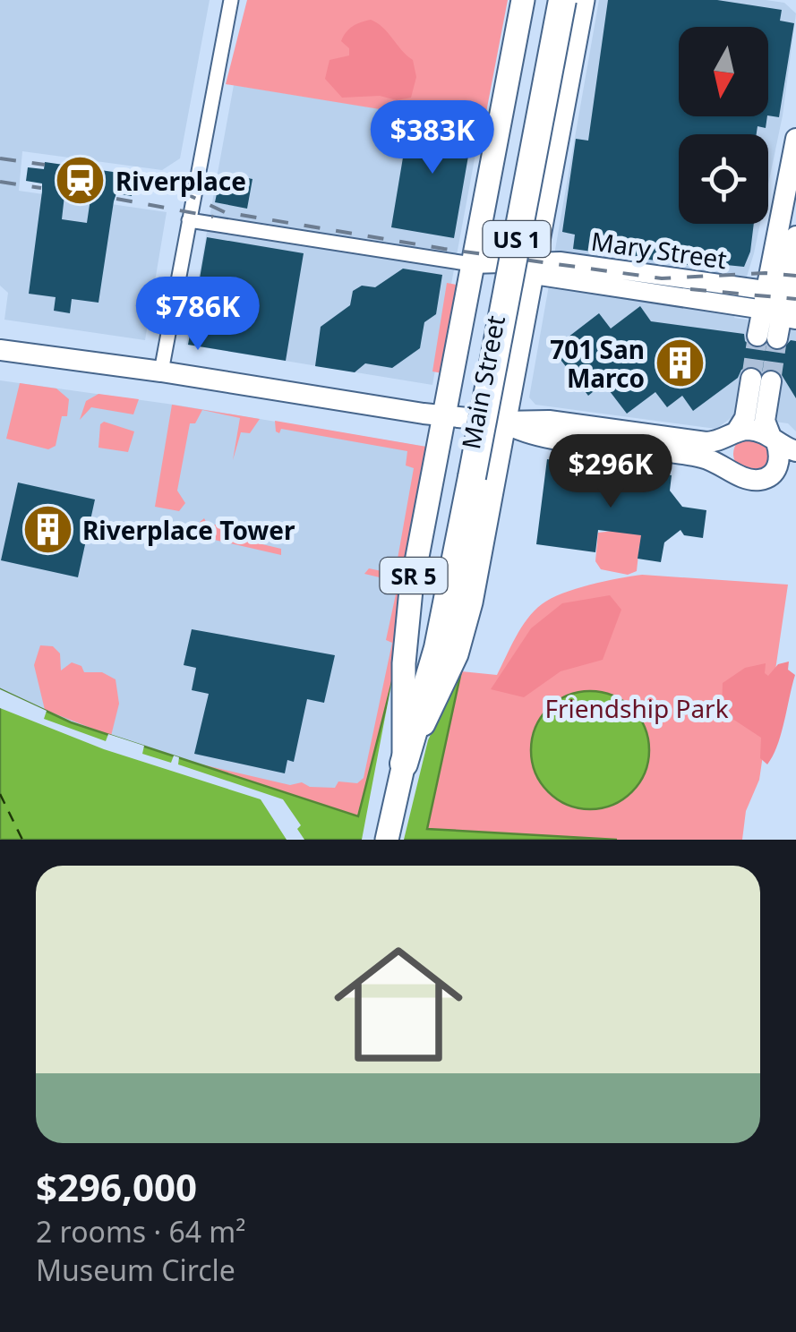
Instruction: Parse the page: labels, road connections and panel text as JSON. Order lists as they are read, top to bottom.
{
  "streets": {
    "highway": ["US 1"],
    "main road": ["Main Street", "SR 5"],
    "street": ["Mary Street"]
  },
  "crossings": [
    ["US 1", "Main Street"],
    ["Mary Street", "Main Street"]
  ],
  "parks": ["Friendship Park"],
  "places": {
    "station": ["Riverplace"],
    "building": ["701 San Marco", "Riverplace Tower"]
  },
  "north": "bottom",
  "page": {
    "price": ["$383K", "$786K", "$296K"],
    "list": [
      {
        "name": "$296,000",
        "note": "2 rooms · 64 m² · Museum Circle"
      }
    ]
  }
}
